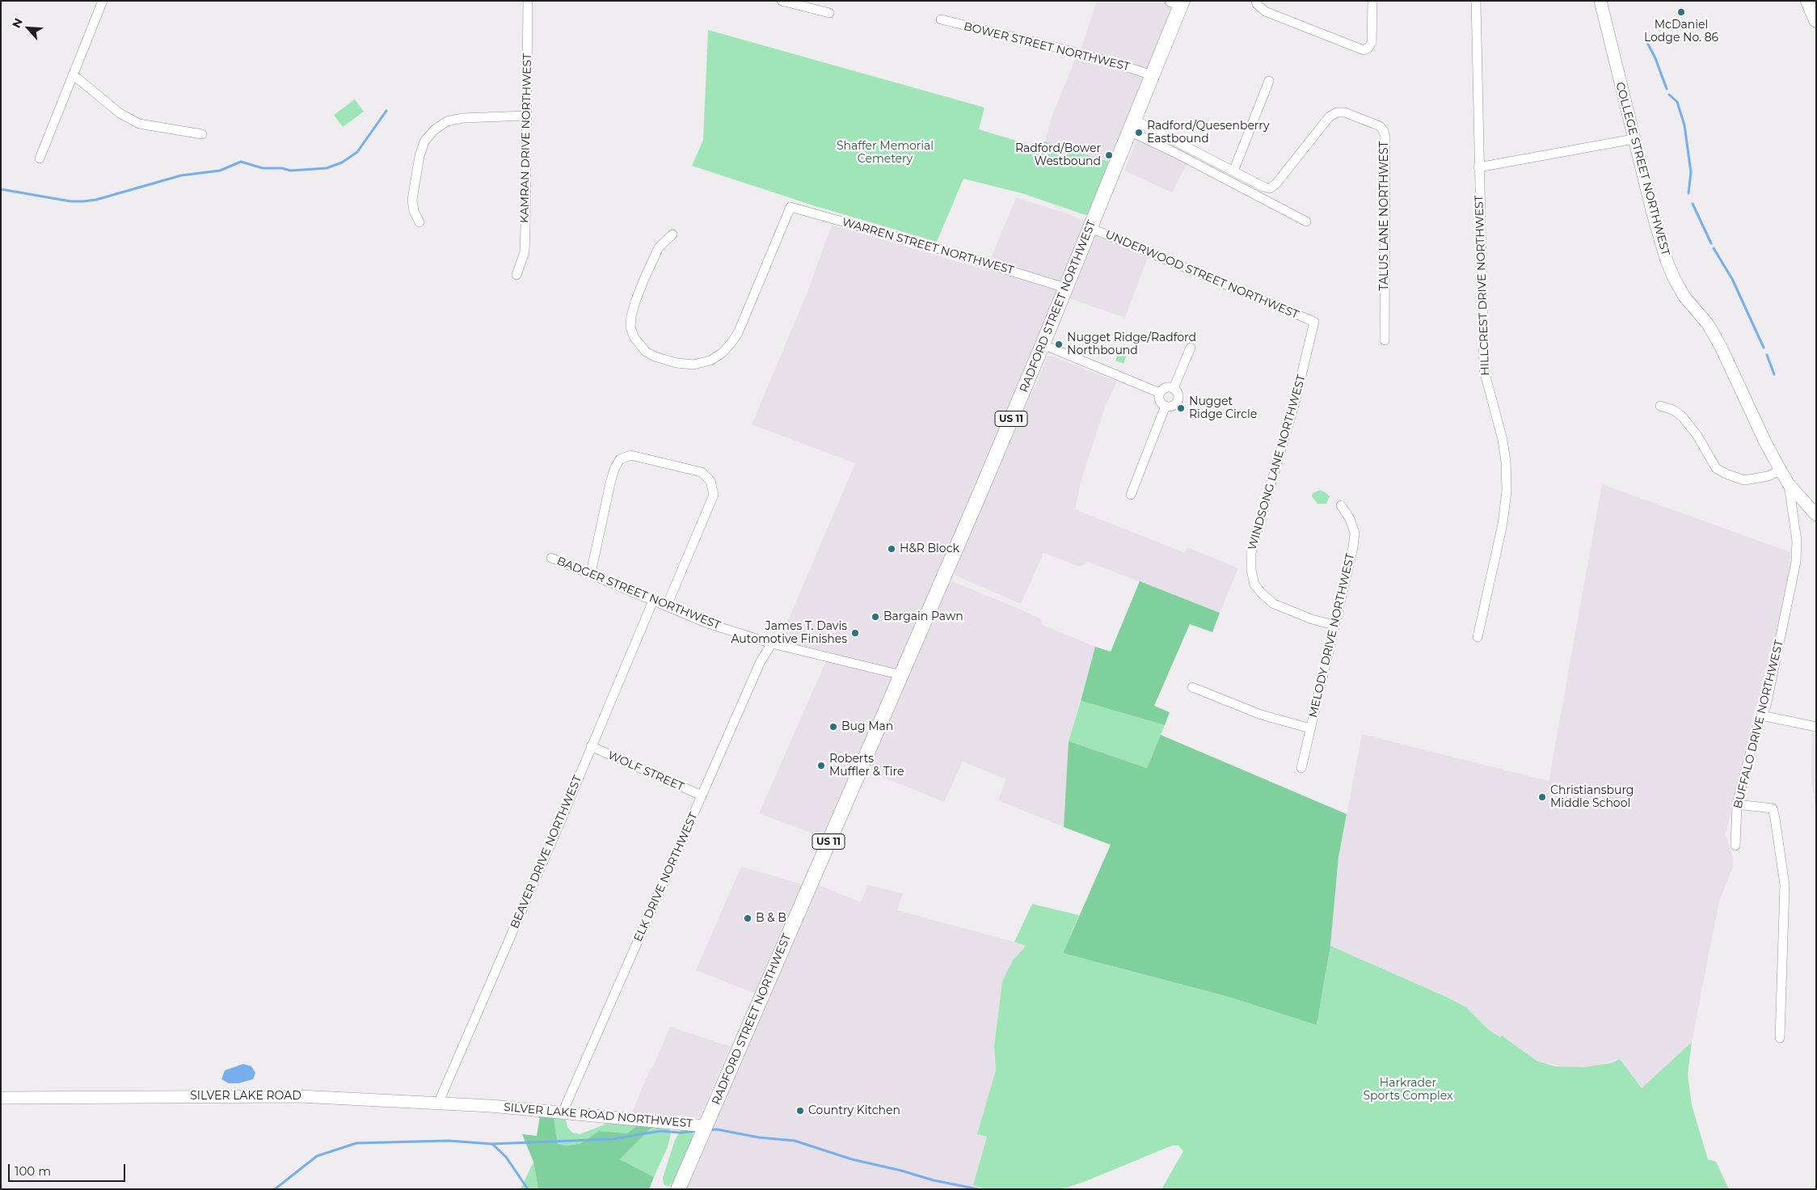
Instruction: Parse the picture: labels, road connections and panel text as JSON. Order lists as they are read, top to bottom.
{
  "streets": {
    "main road": ["RADFORD STREET NORTHWEST", "US 11"],
    "street": [
      "BOWER STREET NORTHWEST",
      "KAMRAN DRIVE NORTHWEST",
      "COLLEGE STREET NORTHWEST",
      "TALUS LANE NORTHWEST",
      "WARREN STREET NORTHWEST",
      "UNDERWOOD STREET NORTHWEST",
      "HILLCREST DRIVE NORTHWEST",
      "WINDSONG LANE NORTHWEST",
      "BADGER STREET NORTHWEST",
      "MELODY DRIVE NORTHWEST",
      "BUFFALO DRIVE NORTHWEST",
      "WOLF STREET",
      "BEAVER DRIVE NORTHWEST",
      "ELK DRIVE NORTHWEST",
      "SILVER LAKE ROAD",
      "SILVER LAKE ROAD NORTHWEST"
    ]
  },
  "crossings": [
    ["BOWER STREET NORTHWEST", "RADFORD STREET NORTHWEST"],
    ["COLLEGE STREET NORTHWEST", "BUFFALO DRIVE NORTHWEST"],
    ["TALUS LANE NORTHWEST", "RADFORD STREET NORTHWEST"],
    ["WARREN STREET NORTHWEST", "RADFORD STREET NORTHWEST"],
    ["UNDERWOOD STREET NORTHWEST", "RADFORD STREET NORTHWEST"],
    ["UNDERWOOD STREET NORTHWEST", "WINDSONG LANE NORTHWEST"],
    ["RADFORD STREET NORTHWEST", "BADGER STREET NORTHWEST"],
    ["RADFORD STREET NORTHWEST", "SILVER LAKE ROAD NORTHWEST"],
    ["WINDSONG LANE NORTHWEST", "MELODY DRIVE NORTHWEST"],
    ["BADGER STREET NORTHWEST", "BEAVER DRIVE NORTHWEST"],
    ["BADGER STREET NORTHWEST", "ELK DRIVE NORTHWEST"],
    ["WOLF STREET", "BEAVER DRIVE NORTHWEST"],
    ["WOLF STREET", "ELK DRIVE NORTHWEST"],
    ["BEAVER DRIVE NORTHWEST", "SILVER LAKE ROAD"],
    ["ELK DRIVE NORTHWEST", "SILVER LAKE ROAD NORTHWEST"],
    ["SILVER LAKE ROAD", "SILVER LAKE ROAD NORTHWEST"]
  ],
  "parks": ["Shaffer Memorial Cemetery", "Harkrader Sports Complex"],
  "places": [
    "McDaniel Lodge No. 86",
    "Radford/Quesenberry Eastbound",
    "Radford/Bower Westbound",
    "Nugget Ridge/Radford Northbound",
    "Nugget Ridge Circle",
    "H&R Block",
    "Bargain Pawn",
    "James T. Davis Automotive Finishes",
    "Bug Man",
    "Roberts Muffler & Tire",
    "Christiansburg Middle School",
    "B & B",
    "Country Kitchen"
  ],
  "scale_bar": "100 m",
  "north": "top left"
}
